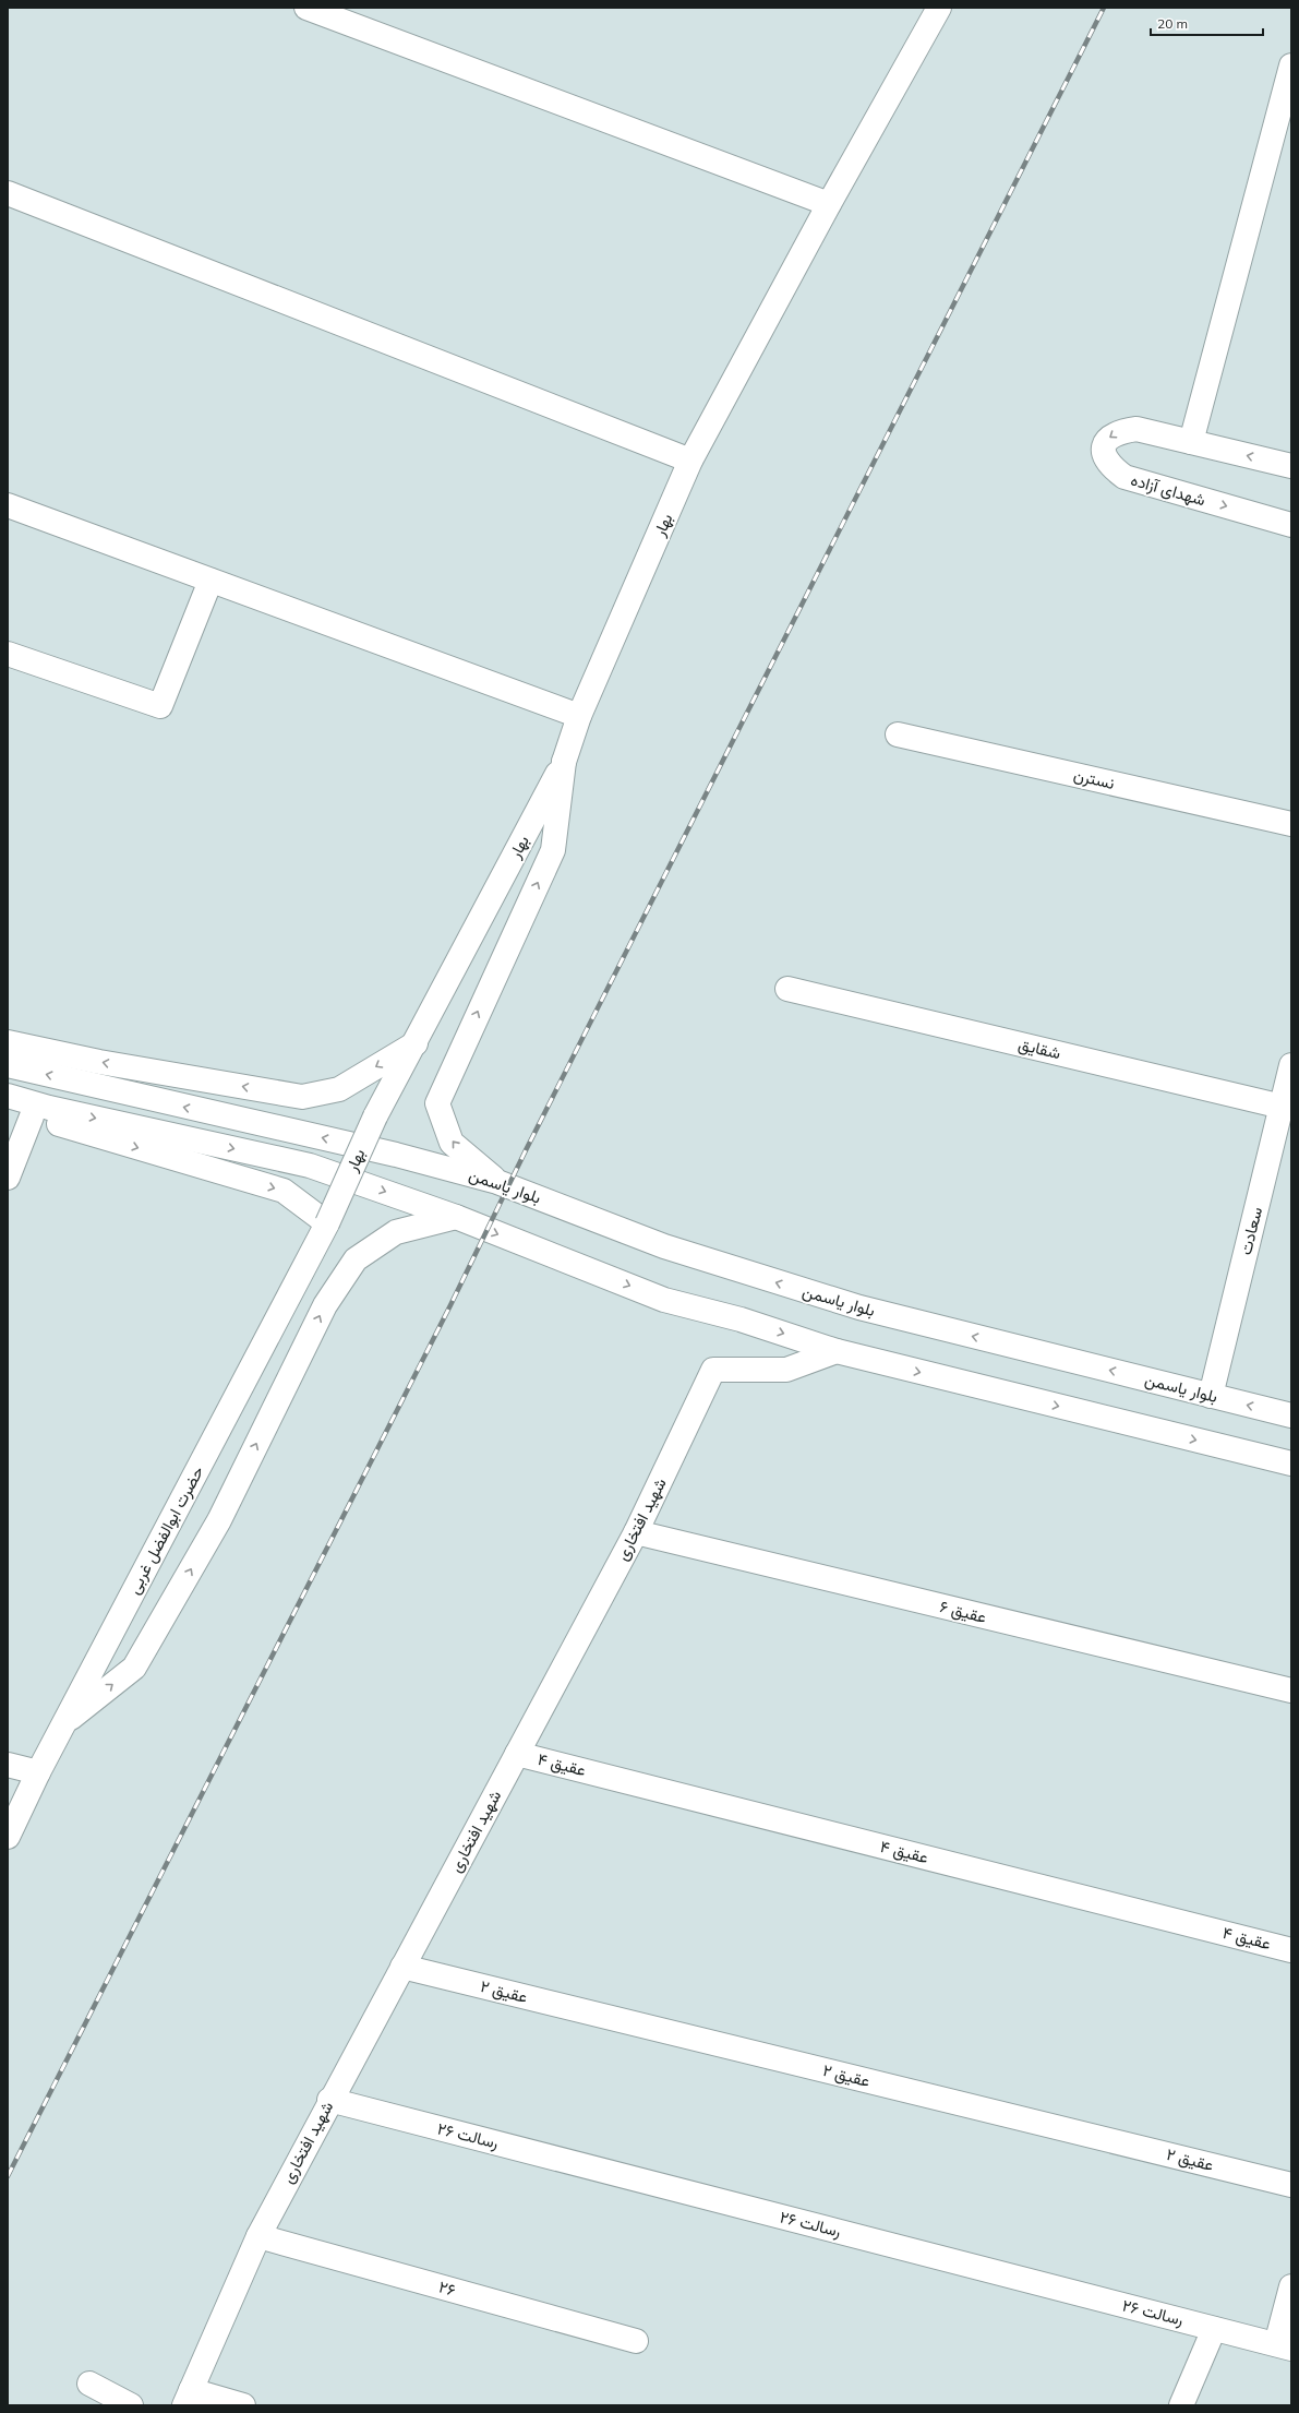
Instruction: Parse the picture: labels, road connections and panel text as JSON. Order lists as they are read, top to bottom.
{
  "streets": {
    "street": [
      "شهدای آزاده",
      "بهار",
      "نسترن",
      "شقایق",
      "بلوار یاسمن",
      "سعادت",
      "شهید افتخاری",
      "حضرت ابوالفضل غربی",
      "عقیق ۶",
      "عقیق ۴",
      "عقیق ۲",
      "رسالت ۲۶",
      "۲۶"
    ]
  },
  "crossings": [
    ["بهار", "حضرت ابوالفضل غربی"],
    ["شقایق", "سعادت"],
    ["بلوار یاسمن", "سعادت"],
    ["شهید افتخاری", "عقیق ۶"],
    ["شهید افتخاری", "عقیق ۴"],
    ["شهید افتخاری", "عقیق ۲"],
    ["شهید افتخاری", "رسالت ۲۶"],
    ["شهید افتخاری", "۲۶"]
  ],
  "scale_bar": "20 m"
}
